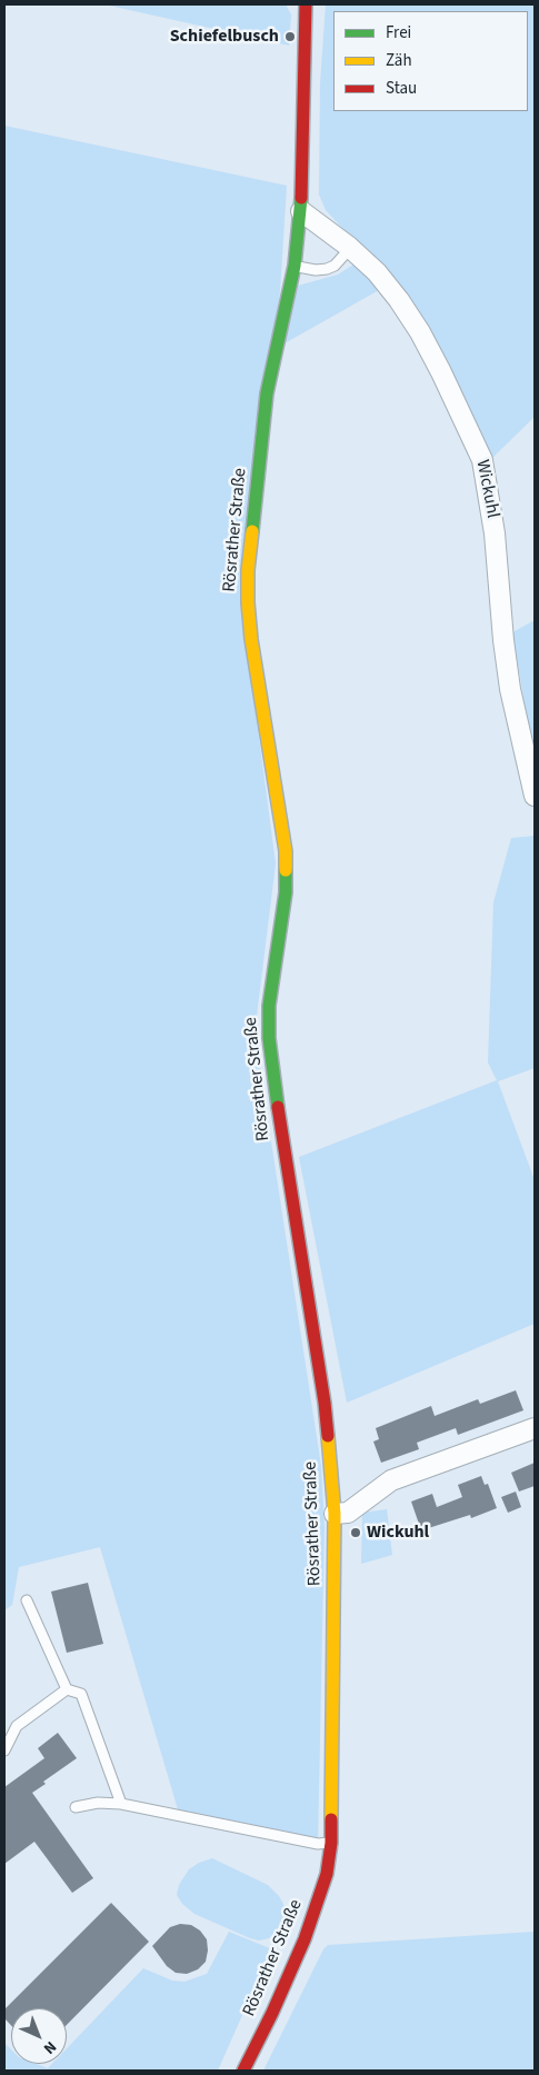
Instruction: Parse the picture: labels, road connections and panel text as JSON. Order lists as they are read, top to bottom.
{
  "streets": {
    "street": ["Wickuhl", "Rösrather Straße"]
  },
  "crossings": [
    ["Wickuhl", "Rösrather Straße"]
  ],
  "places": ["Schiefelbusch", "Wickuhl"],
  "legend": ["Frei", "Zäh", "Stau"],
  "north": "bottom right"
}
